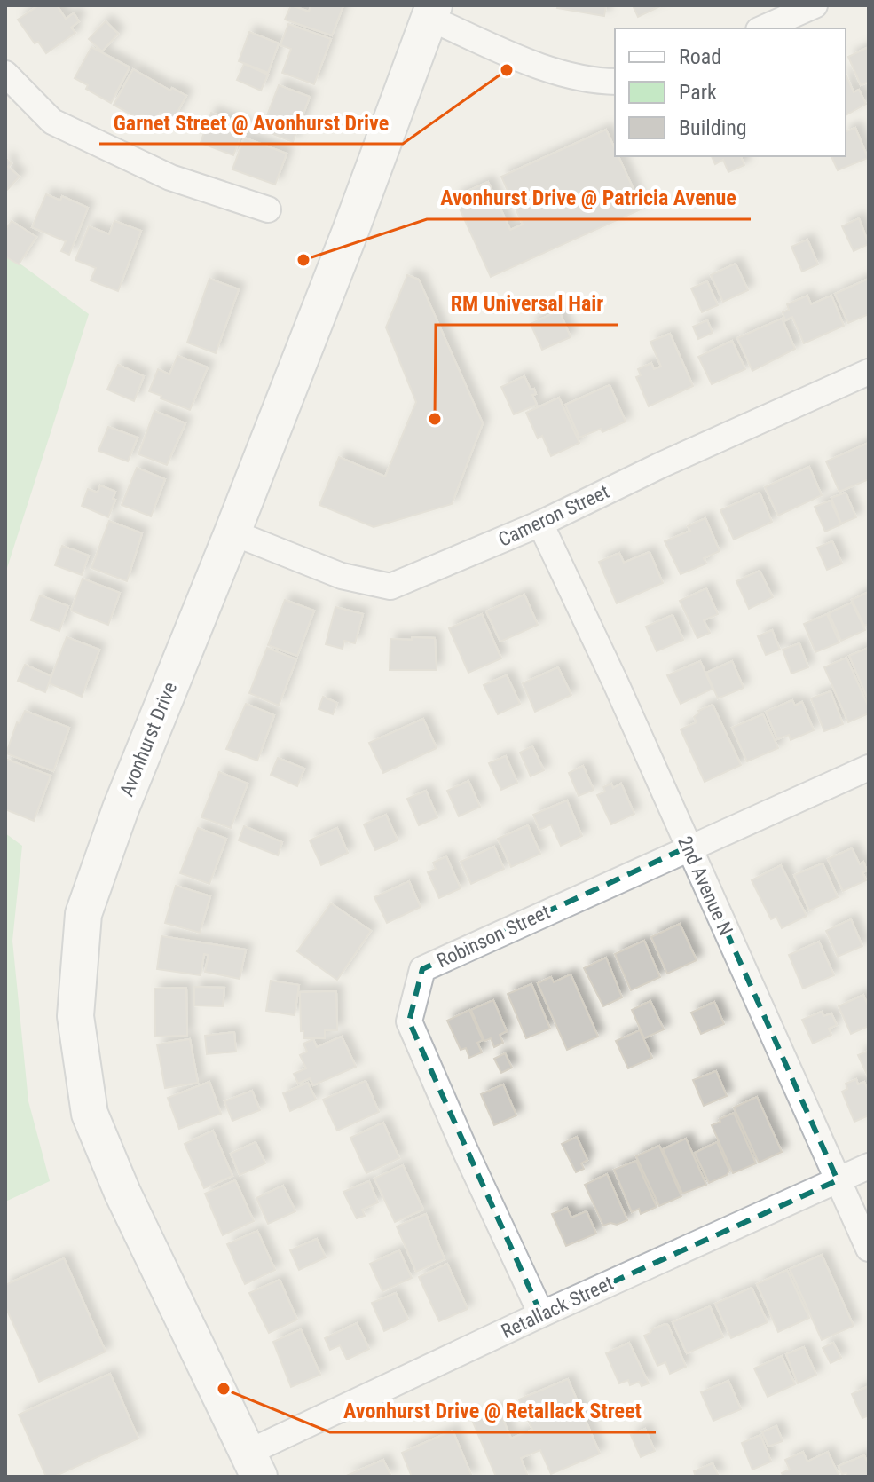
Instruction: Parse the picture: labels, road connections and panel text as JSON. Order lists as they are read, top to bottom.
{
  "streets": {
    "street": [
      "Cameron Street",
      "Avonhurst Drive",
      "2nd Avenue N",
      "Robinson Street",
      "Retallack Street"
    ]
  },
  "crossings": [
    ["Cameron Street", "Avonhurst Drive"],
    ["Cameron Street", "2nd Avenue N"],
    ["Avonhurst Drive", "Retallack Street"],
    ["2nd Avenue N", "Robinson Street"],
    ["2nd Avenue N", "Retallack Street"],
    ["Robinson Street", "Retallack Street"]
  ],
  "places": [
    "Garnet Street @ Avonhurst Drive",
    "Avonhurst Drive @ Patricia Avenue",
    "RM Universal Hair",
    "Avonhurst Drive @ Retallack Street"
  ],
  "legend": ["Road", "Park", "Building"]
}
